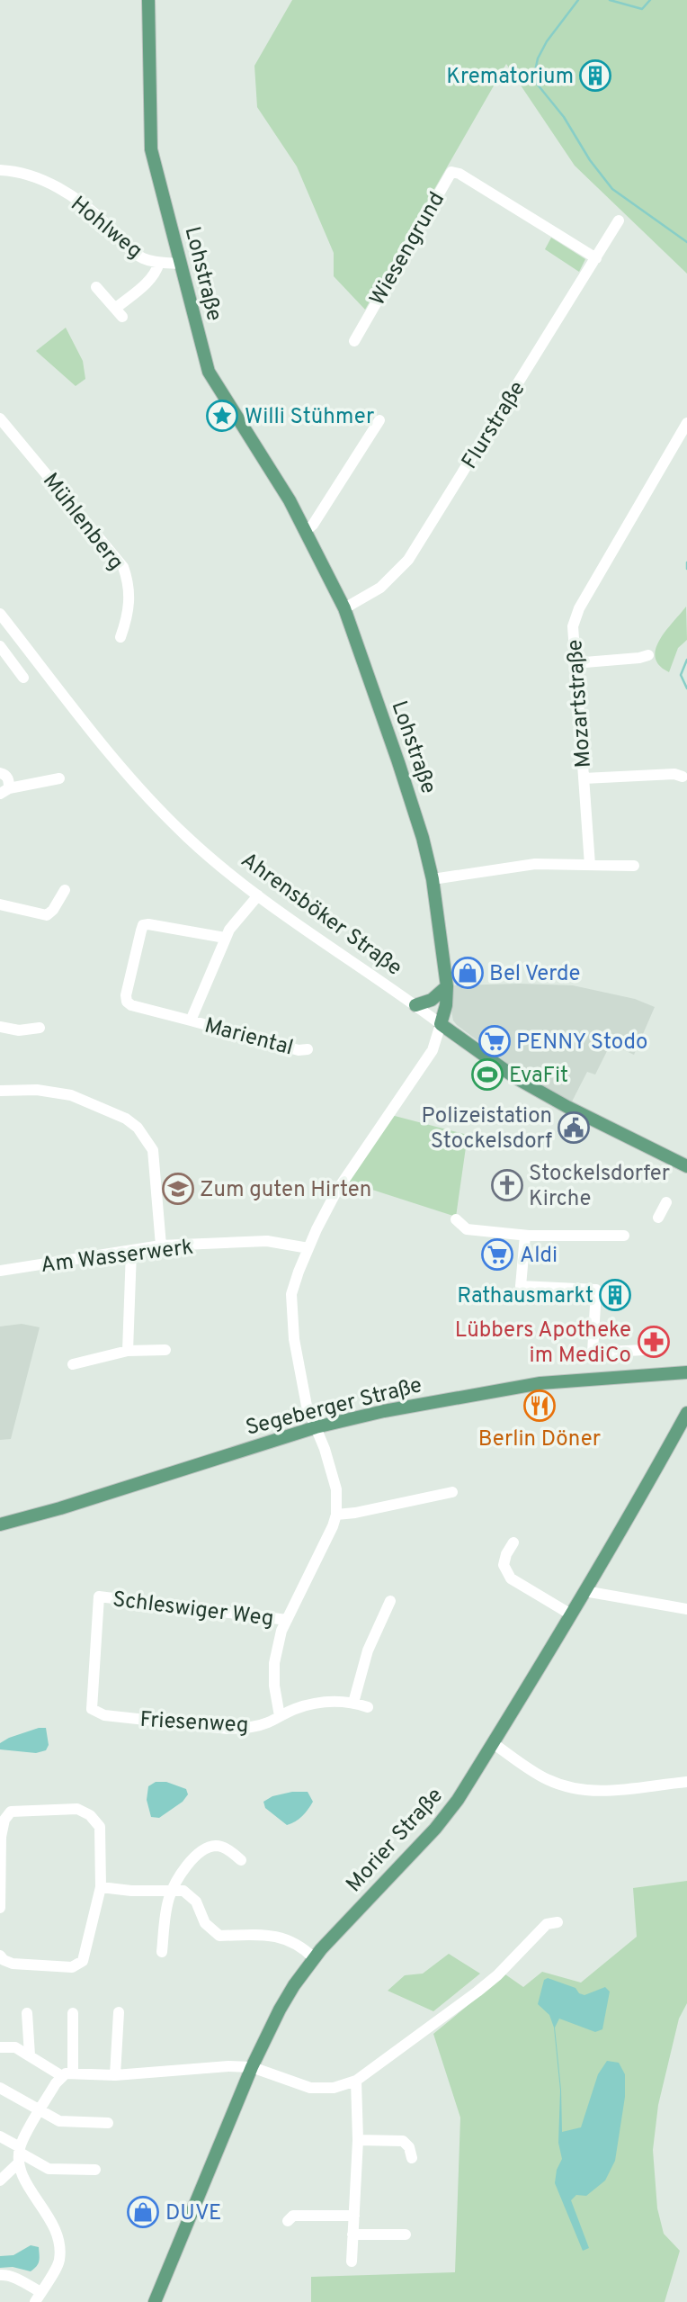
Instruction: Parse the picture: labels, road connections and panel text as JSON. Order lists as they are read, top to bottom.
{
  "streets": {
    "main road": [
      "Lohstraße",
      "Ahrensböker Straße",
      "Segeberger Straße",
      "Morier Straße"
    ],
    "street": [
      "Hohlweg",
      "Wiesengrund",
      "Flurstraße",
      "Mühlenberg",
      "Mozartstraße",
      "Mariental",
      "Am Wasserwerk",
      "Schleswiger Weg",
      "Friesenweg"
    ]
  },
  "crossings": [
    ["Hohlweg", "Lohstraße"],
    ["Wiesengrund", "Flurstraße"],
    ["Lohstraße", "Flurstraße"],
    ["Lohstraße", "Ahrensböker Straße"],
    ["Ahrensböker Straße", "Mariental"],
    ["Schleswiger Weg", "Friesenweg"]
  ],
  "places": {
    "building": ["Krematorium", "Rathausmarkt"],
    "place": ["Willi Stühmer"],
    "shop": ["Bel Verde", "DUVE"],
    "supermarket": ["PENNY Stodo", "Aldi"],
    "sports": ["EvaFit"],
    "public building": ["Polizeistation Stockelsdorf"],
    "church": ["Stockelsdorfer Kirche"],
    "school or university": ["Zum guten Hirten"],
    "pharmacy": ["Lübbers Apotheke im MediCo"],
    "restaurant": ["Berlin Döner"]
  }
}
